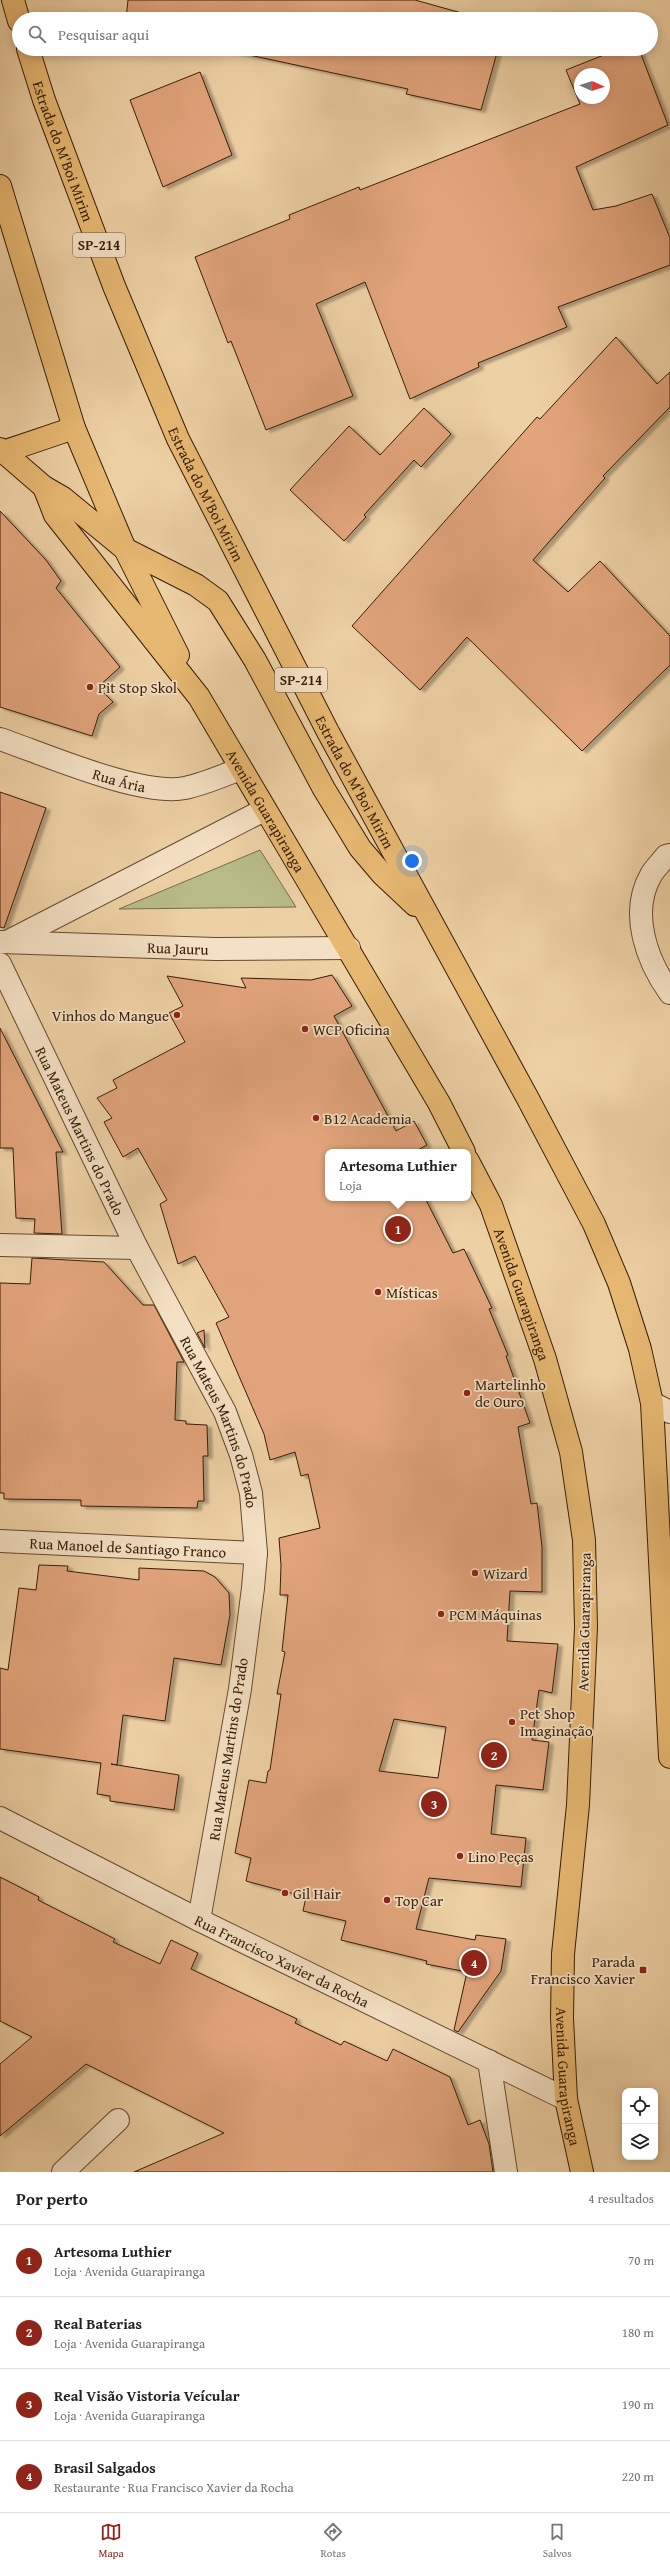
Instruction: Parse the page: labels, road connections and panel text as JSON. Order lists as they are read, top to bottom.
{
  "streets": {
    "main road": ["Estrada do M'Boi Mirim", "SP-214", "Avenida Guarapiranga"],
    "street": [
      "Rua Ária",
      "Rua Jauru",
      "Rua Mateus Martins do Prado",
      "Rua Manoel de Santiago Franco",
      "Rua Francisco Xavier da Rocha"
    ]
  },
  "crossings": [
    ["Rua Ária", "Avenida Guarapiranga"],
    ["Avenida Guarapiranga", "Rua Jauru"],
    ["Avenida Guarapiranga", "Rua Francisco Xavier da Rocha"],
    ["Rua Mateus Martins do Prado", "Rua Manoel de Santiago Franco"],
    ["Rua Mateus Martins do Prado", "Rua Francisco Xavier da Rocha"]
  ],
  "places": {
    "other": [
      "Pit Stop Skol",
      "Vinhos do Mangue",
      "WCP Oficina",
      "B12 Academia",
      "Místicas",
      "Martelinho de Ouro",
      "Wizard",
      "PCM Máquinas",
      "Pet Shop Imaginação",
      "Lino Peças",
      "Gil Hair",
      "Top Car"
    ],
    "transit": ["Parada Francisco Xavier"]
  },
  "north": "right",
  "page": {
    "search": "Pesquisar aqui",
    "popup": ["Artesoma Luthier", "Loja"],
    "pins": [
      "1",
      "2",
      "3",
      "4"
    ],
    "heading": ["Por perto", "4 resultados"],
    "list": [
      {
        "mark": "1",
        "name": "Artesoma Luthier",
        "note": "Loja · Avenida Guarapiranga",
        "value": "70 m"
      },
      {
        "mark": "2",
        "name": "Real Baterias",
        "note": "Loja · Avenida Guarapiranga",
        "value": "180 m"
      },
      {
        "mark": "3",
        "name": "Real Visão Vistoria Veícular",
        "note": "Loja · Avenida Guarapiranga",
        "value": "190 m"
      },
      {
        "mark": "4",
        "name": "Brasil Salgados",
        "note": "Restaurante · Rua Francisco Xavier da Rocha",
        "value": "220 m"
      }
    ],
    "nav": ["Mapa", "Rotas", "Salvos"]
  }
}
